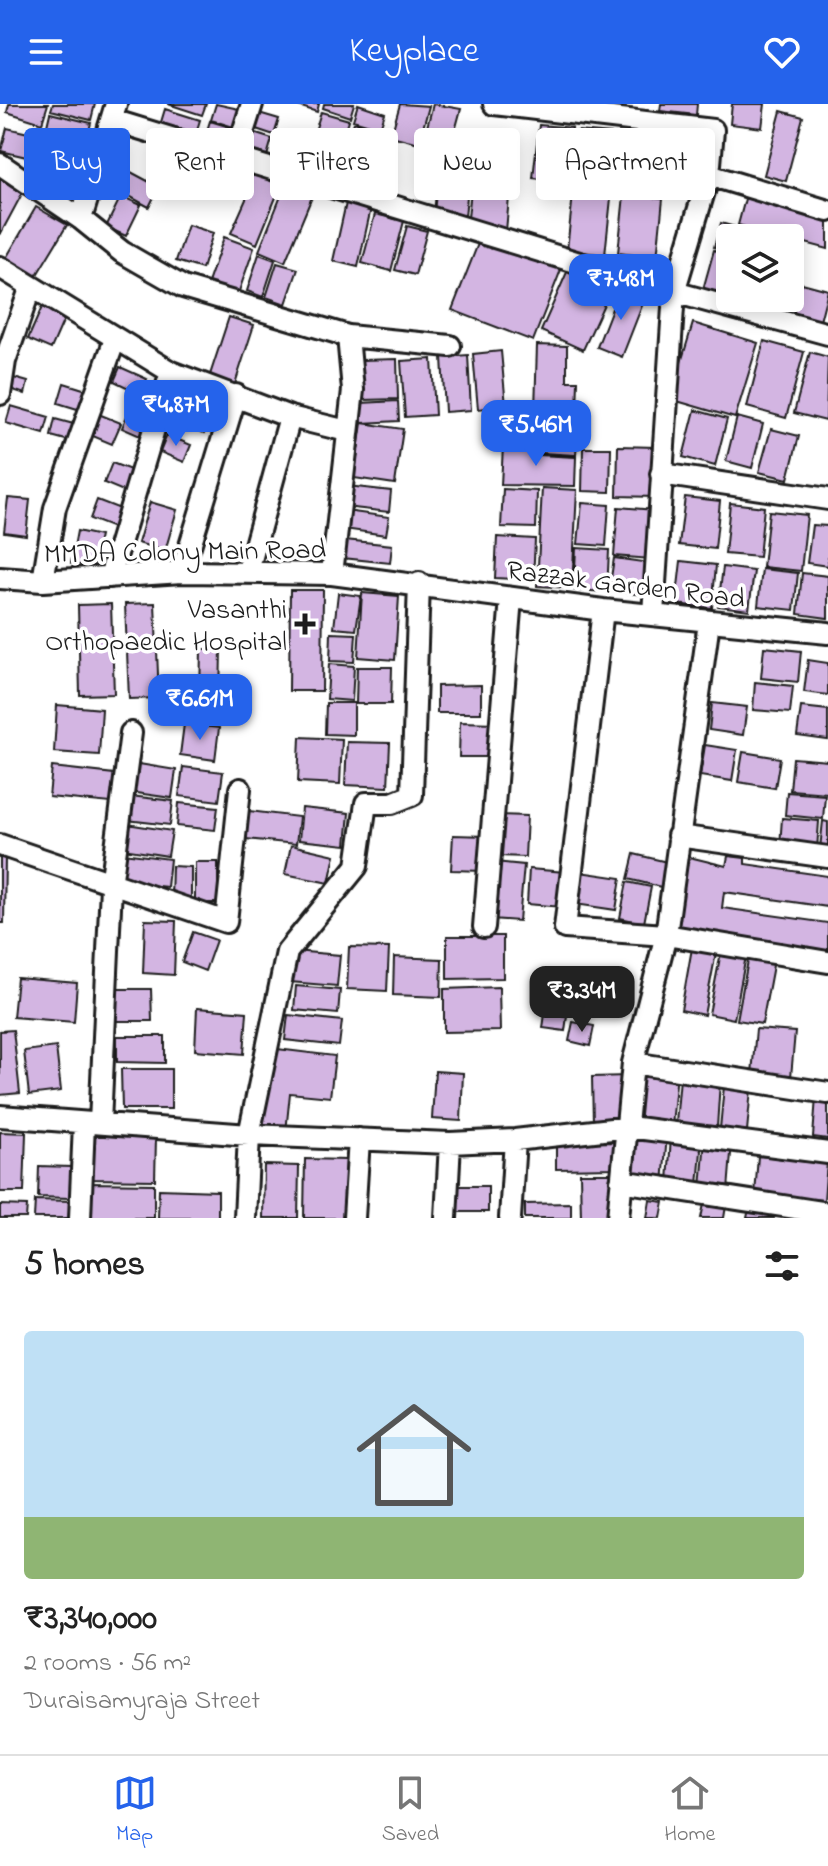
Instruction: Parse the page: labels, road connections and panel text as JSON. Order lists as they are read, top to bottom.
{
  "streets": {
    "street": ["MMDA Colony Main Road", "Razzak Garden Road"]
  },
  "crossings": [
    ["MMDA Colony Main Road", "Razzak Garden Road"]
  ],
  "places": {
    "health": ["Vasanthi Orthopaedic Hospital"]
  },
  "page": {
    "header": "Keyplace",
    "chip": [
      "Buy",
      "Rent",
      "Filters",
      "New",
      "Apartment"
    ],
    "price": [
      "₹7.48M",
      "₹4.87M",
      "₹5.46M",
      "₹6.61M",
      "₹3.34M"
    ],
    "heading": "5 homes",
    "list": [
      {
        "name": "₹3,340,000",
        "note": "2 rooms · 56 m² · Duraisamyraja Street"
      }
    ],
    "tabs": ["Map", "Saved", "Home"]
  }
}
